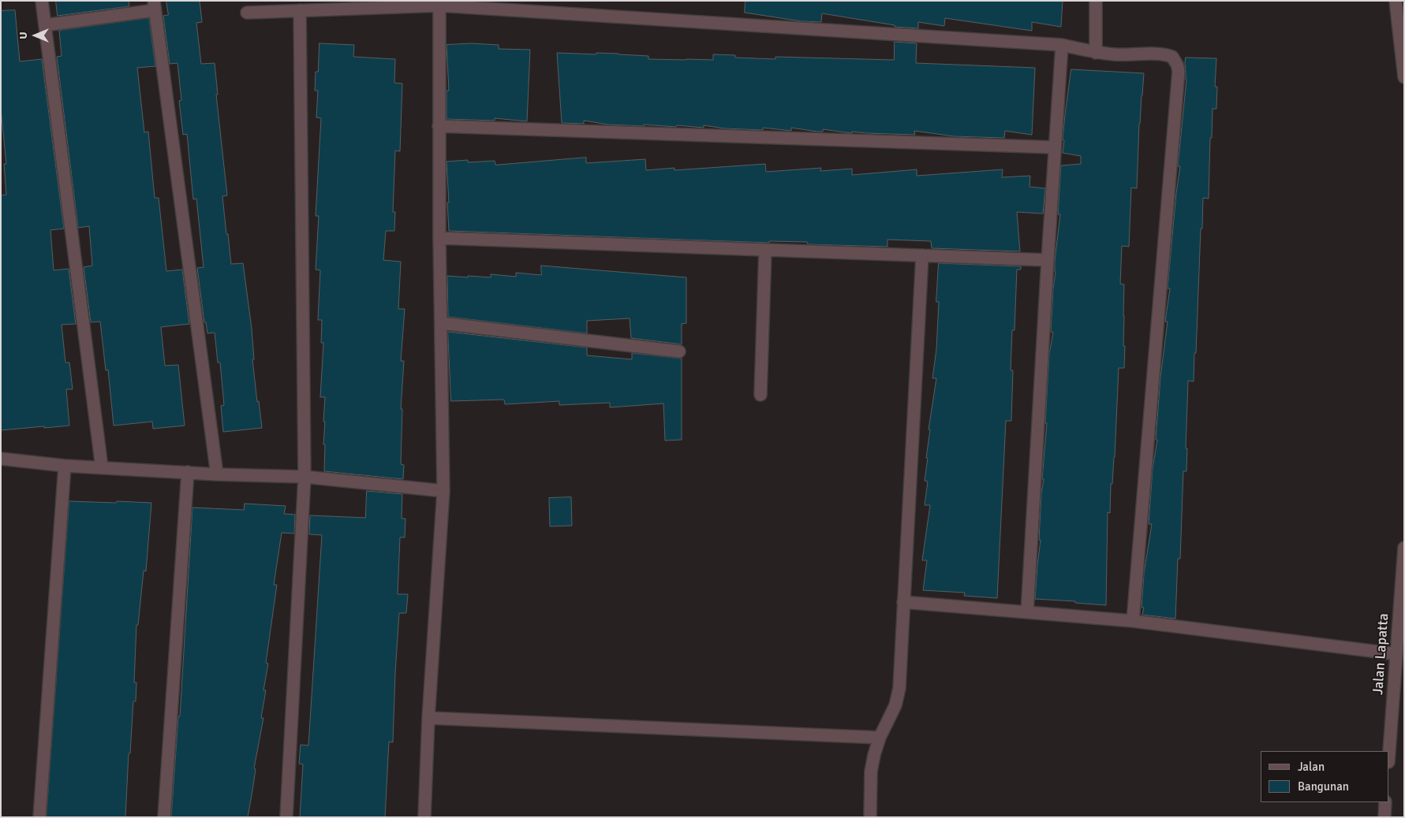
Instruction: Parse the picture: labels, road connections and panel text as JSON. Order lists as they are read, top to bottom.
{
  "streets": {
    "street": ["Jalan Lapatta"]
  },
  "legend": ["Jalan", "Bangunan"],
  "north": "left"
}
